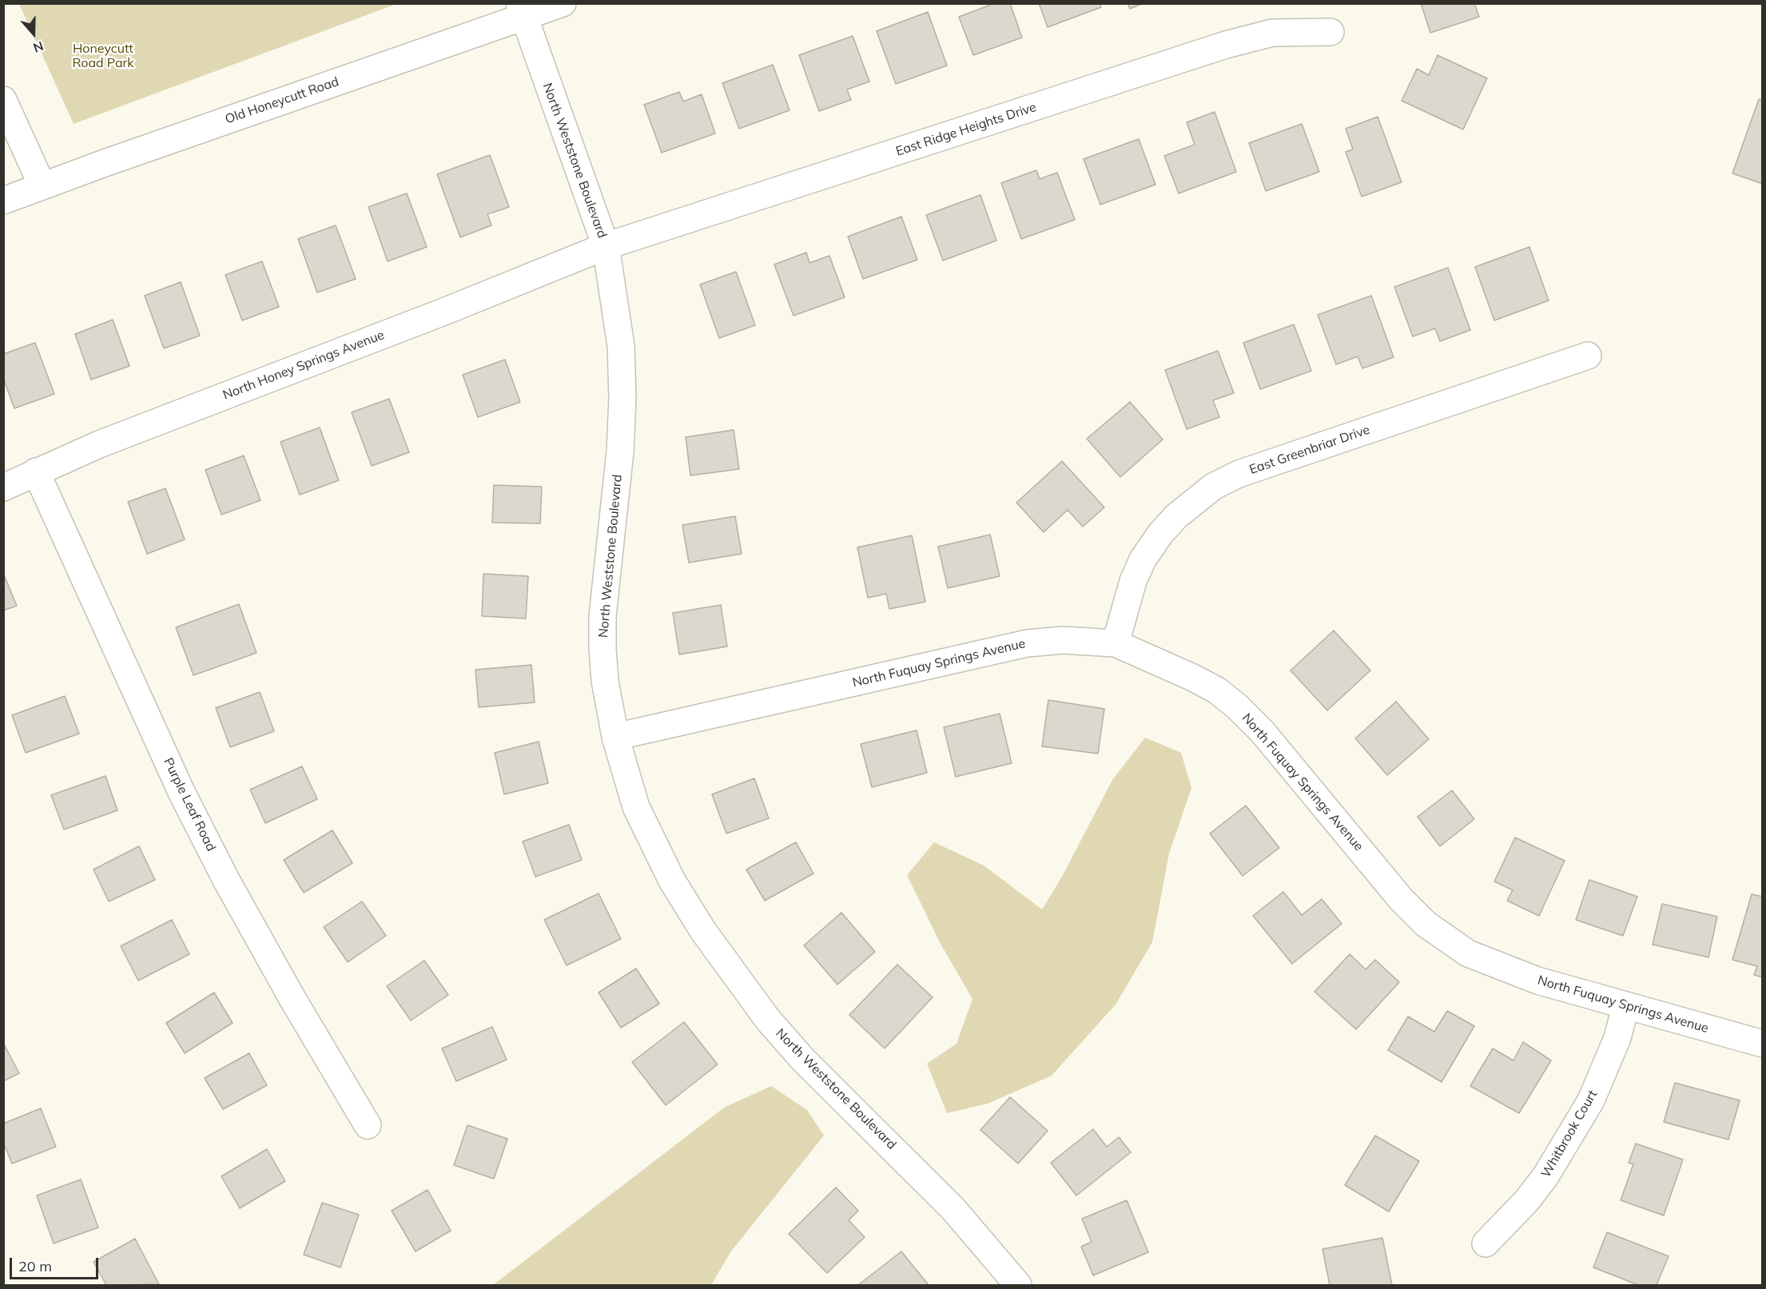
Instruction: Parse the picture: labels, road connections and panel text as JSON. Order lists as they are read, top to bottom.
{
  "streets": {
    "street": [
      "Old Honeycutt Road",
      "East Ridge Heights Drive",
      "North Weststone Boulevard",
      "North Honey Springs Avenue",
      "East Greenbriar Drive",
      "North Fuquay Springs Avenue",
      "Purple Leaf Road",
      "Whitbrook Court"
    ]
  },
  "crossings": [
    ["Old Honeycutt Road", "North Weststone Boulevard"],
    ["East Ridge Heights Drive", "North Weststone Boulevard"],
    ["East Ridge Heights Drive", "North Honey Springs Avenue"],
    ["North Weststone Boulevard", "North Honey Springs Avenue"],
    ["North Weststone Boulevard", "North Fuquay Springs Avenue"],
    ["North Honey Springs Avenue", "Purple Leaf Road"],
    ["East Greenbriar Drive", "North Fuquay Springs Avenue"],
    ["North Fuquay Springs Avenue", "Whitbrook Court"]
  ],
  "parks": ["Honeycutt Road Park"],
  "scale_bar": "20 m",
  "north": "bottom"
}
